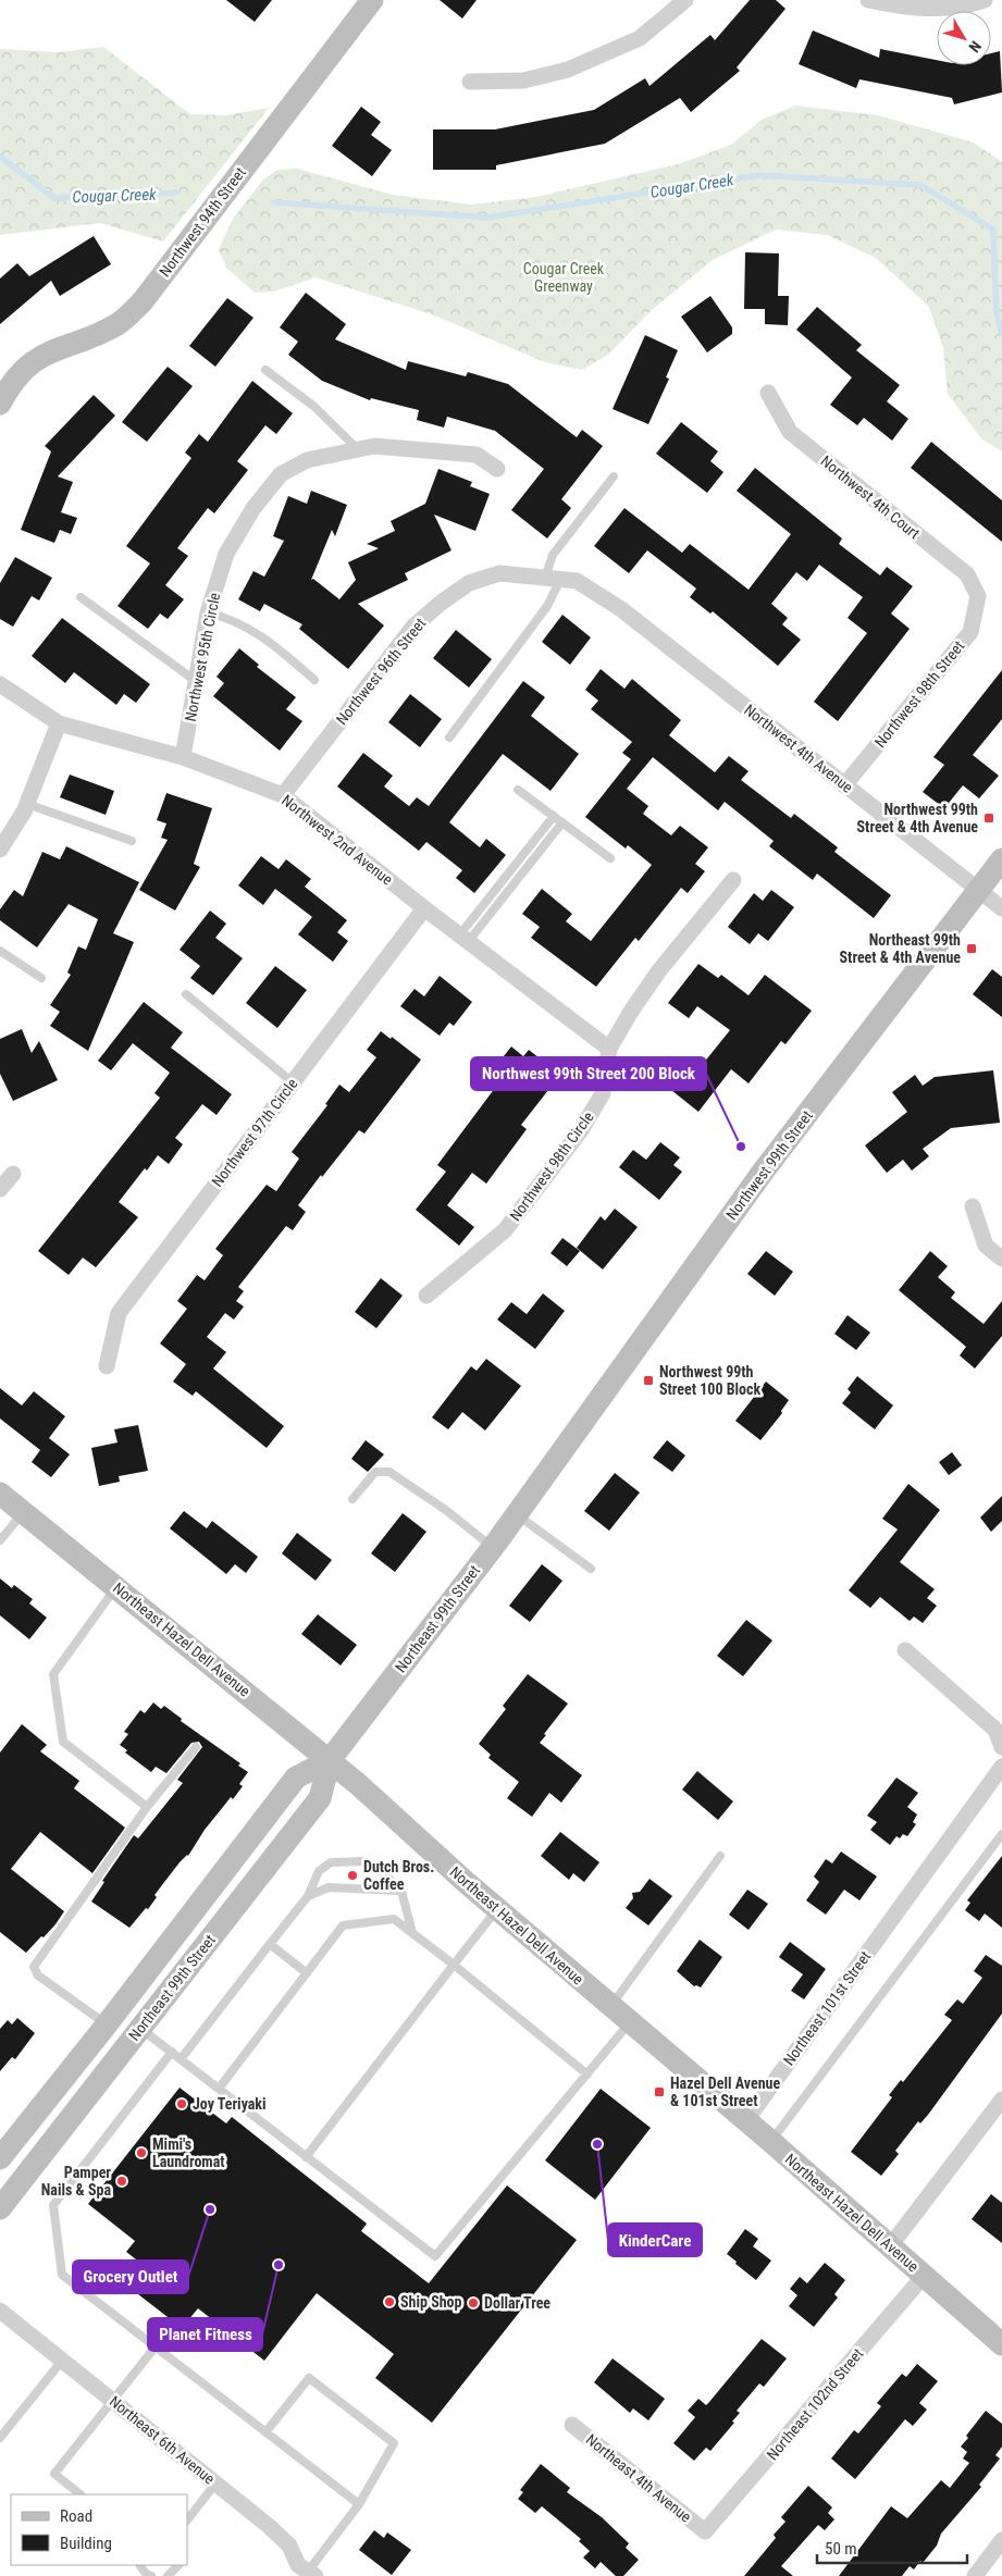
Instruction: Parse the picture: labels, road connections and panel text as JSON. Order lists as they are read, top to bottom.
{
  "streets": {
    "main road": [
      "Northwest 94th Street",
      "Northwest 99th Street",
      "Northeast 99th Street",
      "Northeast Hazel Dell Avenue"
    ],
    "street": [
      "Northwest 4th Court",
      "Northwest 95th Circle",
      "Northwest 96th Street",
      "Northwest 98th Street",
      "Northwest 4th Avenue",
      "Northwest 2nd Avenue",
      "Northwest 97th Circle",
      "Northwest 98th Circle",
      "Northeast 101st Street",
      "Northeast 102nd Street",
      "Northeast 6th Avenue",
      "Northeast 4th Avenue"
    ]
  },
  "crossings": [
    ["Northwest 4th Court", "Northwest 98th Street"],
    ["Northwest 95th Circle", "Northwest 2nd Avenue"],
    ["Northwest 96th Street", "Northwest 4th Avenue"],
    ["Northwest 96th Street", "Northwest 2nd Avenue"],
    ["Northwest 98th Street", "Northwest 4th Avenue"],
    ["Northwest 4th Avenue", "Northwest 99th Street"],
    ["Northwest 2nd Avenue", "Northwest 97th Circle"],
    ["Northwest 2nd Avenue", "Northwest 98th Circle"],
    ["Northwest 99th Street", "Northeast 99th Street"],
    ["Northeast 99th Street", "Northeast Hazel Dell Avenue"],
    ["Northeast Hazel Dell Avenue", "Northeast 101st Street"],
    ["Northeast Hazel Dell Avenue", "Northeast 102nd Street"],
    ["Northeast 102nd Street", "Northeast 4th Avenue"]
  ],
  "water": ["Cougar Creek"],
  "parks": ["Cougar Creek Greenway"],
  "places": {
    "transit": [
      "Northwest 99th Street & 4th Avenue",
      "Northeast 99th Street & 4th Avenue",
      "Northwest 99th Street 100 Block",
      "Hazel Dell Avenue & 101st Street"
    ],
    "other": [
      "Northwest 99th Street 200 Block",
      "Dutch Bros. Coffee",
      "Joy Teriyaki",
      "KinderCare",
      "Mimi's Laundromat",
      "Pamper Nails & Spa",
      "Grocery Outlet",
      "Planet Fitness",
      "Ship Shop",
      "Dollar Tree"
    ]
  },
  "legend": ["Road", "Building"],
  "scale_bar": "50 m",
  "north": "bottom right"
}
